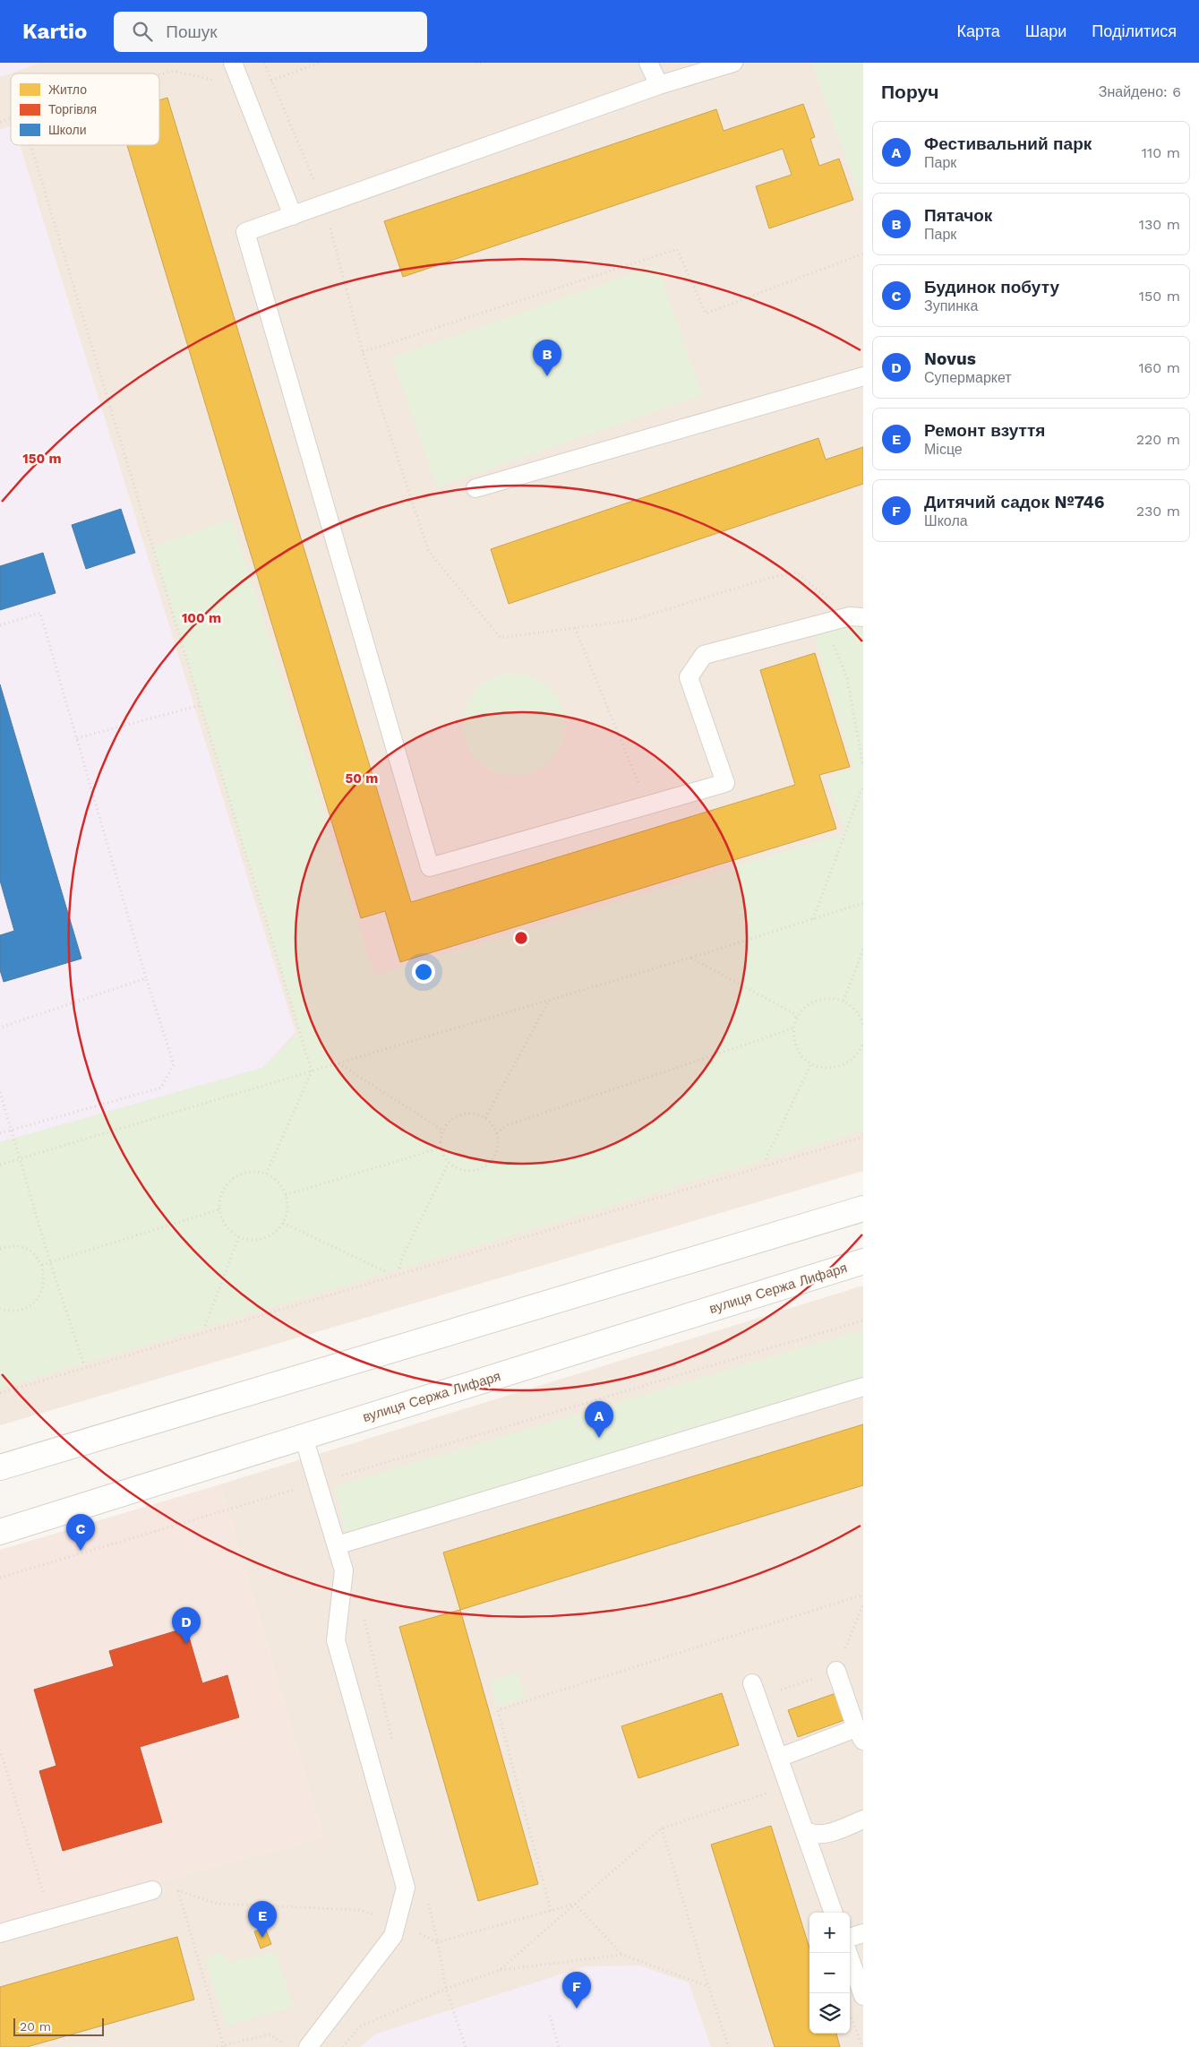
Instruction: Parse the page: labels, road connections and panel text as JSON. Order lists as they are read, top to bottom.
{
  "streets": {
    "street": ["вулиця Сержа Лифаря"]
  },
  "legend": ["Житло", "Торгівля", "Школи"],
  "scale_bar": "20 m",
  "page": {
    "header": "Kartio",
    "search": "Пошук",
    "nav": ["Карта", "Шари", "Поділитися"],
    "heading": ["Поруч", "Знайдено: 6"],
    "list": [
      {
        "mark": "A",
        "name": "Фестивальний парк",
        "note": "Парк",
        "value": "110 m"
      },
      {
        "mark": "B",
        "name": "Пятачок",
        "note": "Парк",
        "value": "130 m"
      },
      {
        "mark": "C",
        "name": "Будинок побуту",
        "note": "Зупинка",
        "value": "150 m"
      },
      {
        "mark": "D",
        "name": "Novus",
        "note": "Супермаркет",
        "value": "160 m"
      },
      {
        "mark": "E",
        "name": "Ремонт взуття",
        "note": "Місце",
        "value": "220 m"
      },
      {
        "mark": "F",
        "name": "Дитячий садок №746",
        "note": "Школа",
        "value": "230 m"
      }
    ],
    "pins": [
      "B",
      "A",
      "C",
      "D",
      "E",
      "F"
    ],
    "map_buttons": ["+", "−"],
    "scale": "20 m"
  },
  "rings": ["150 m", "100 m", "50 m"]
}
